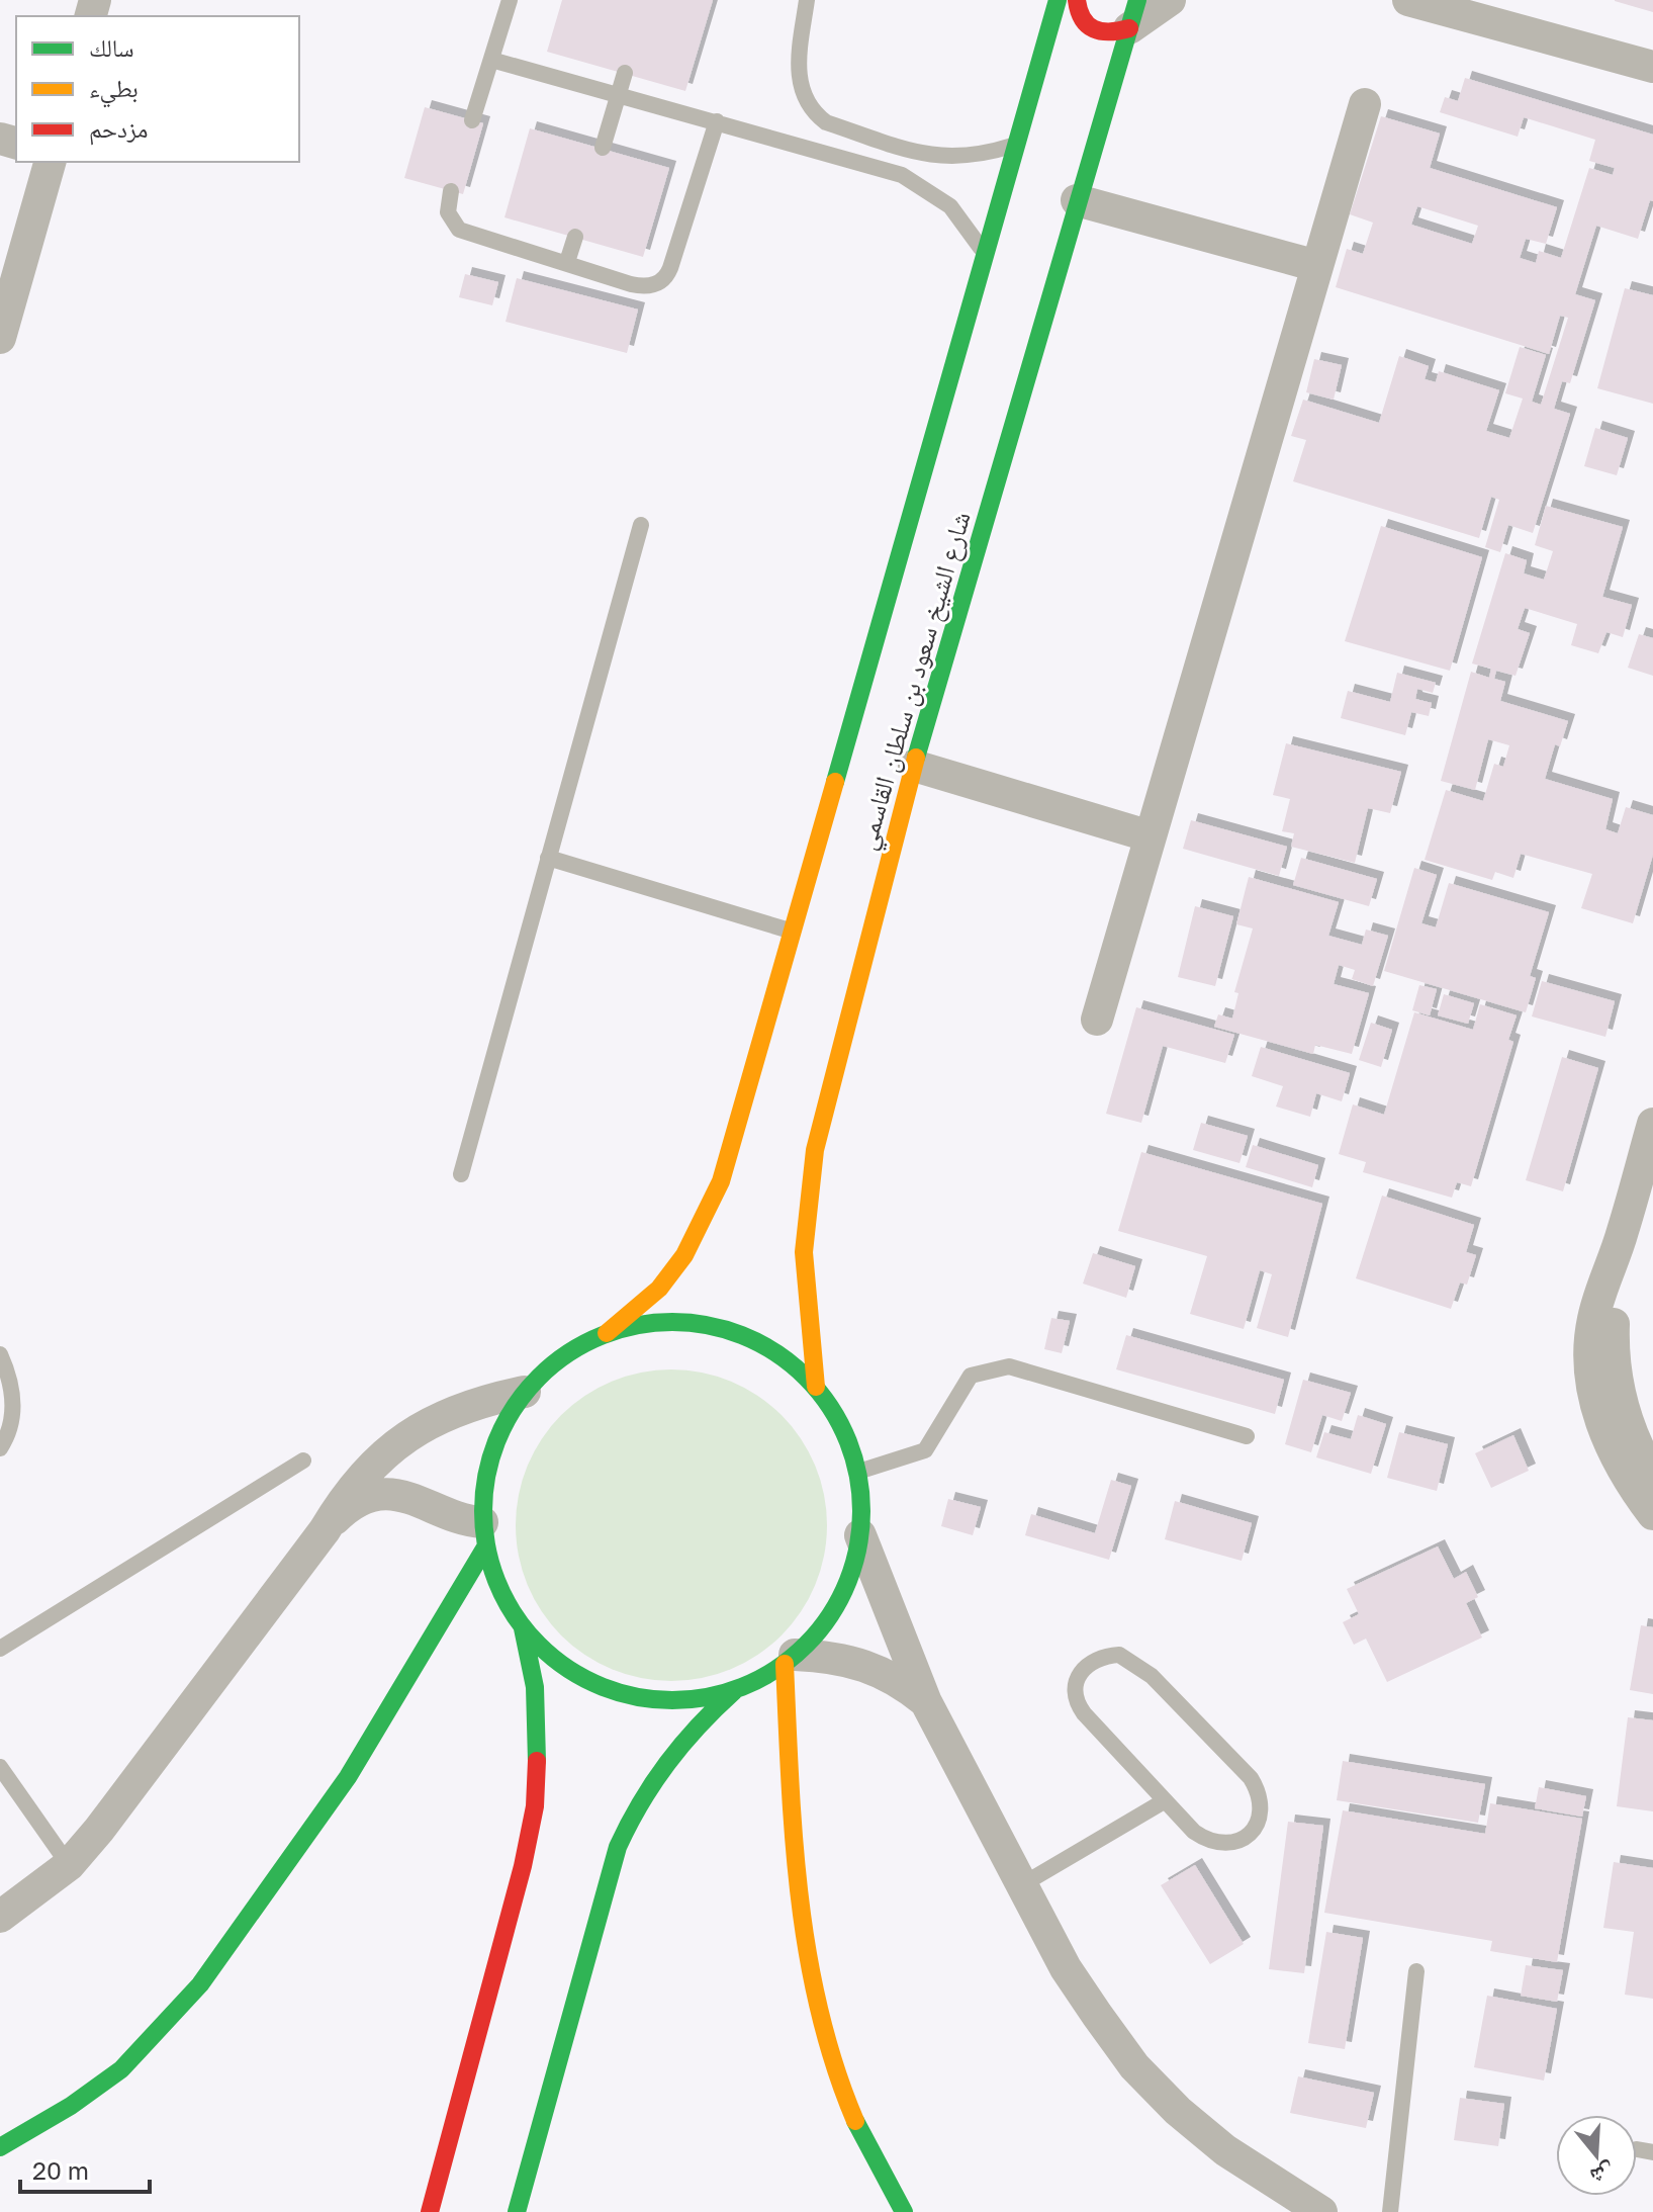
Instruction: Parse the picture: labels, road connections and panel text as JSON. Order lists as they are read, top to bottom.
{
  "streets": {
    "main road": ["شارع الشيخ سعود بن سلطان القاسمي"]
  },
  "legend": ["سالك", "بطيء", "مزدحم"],
  "scale_bar": "20 m",
  "north": "bottom"
}
